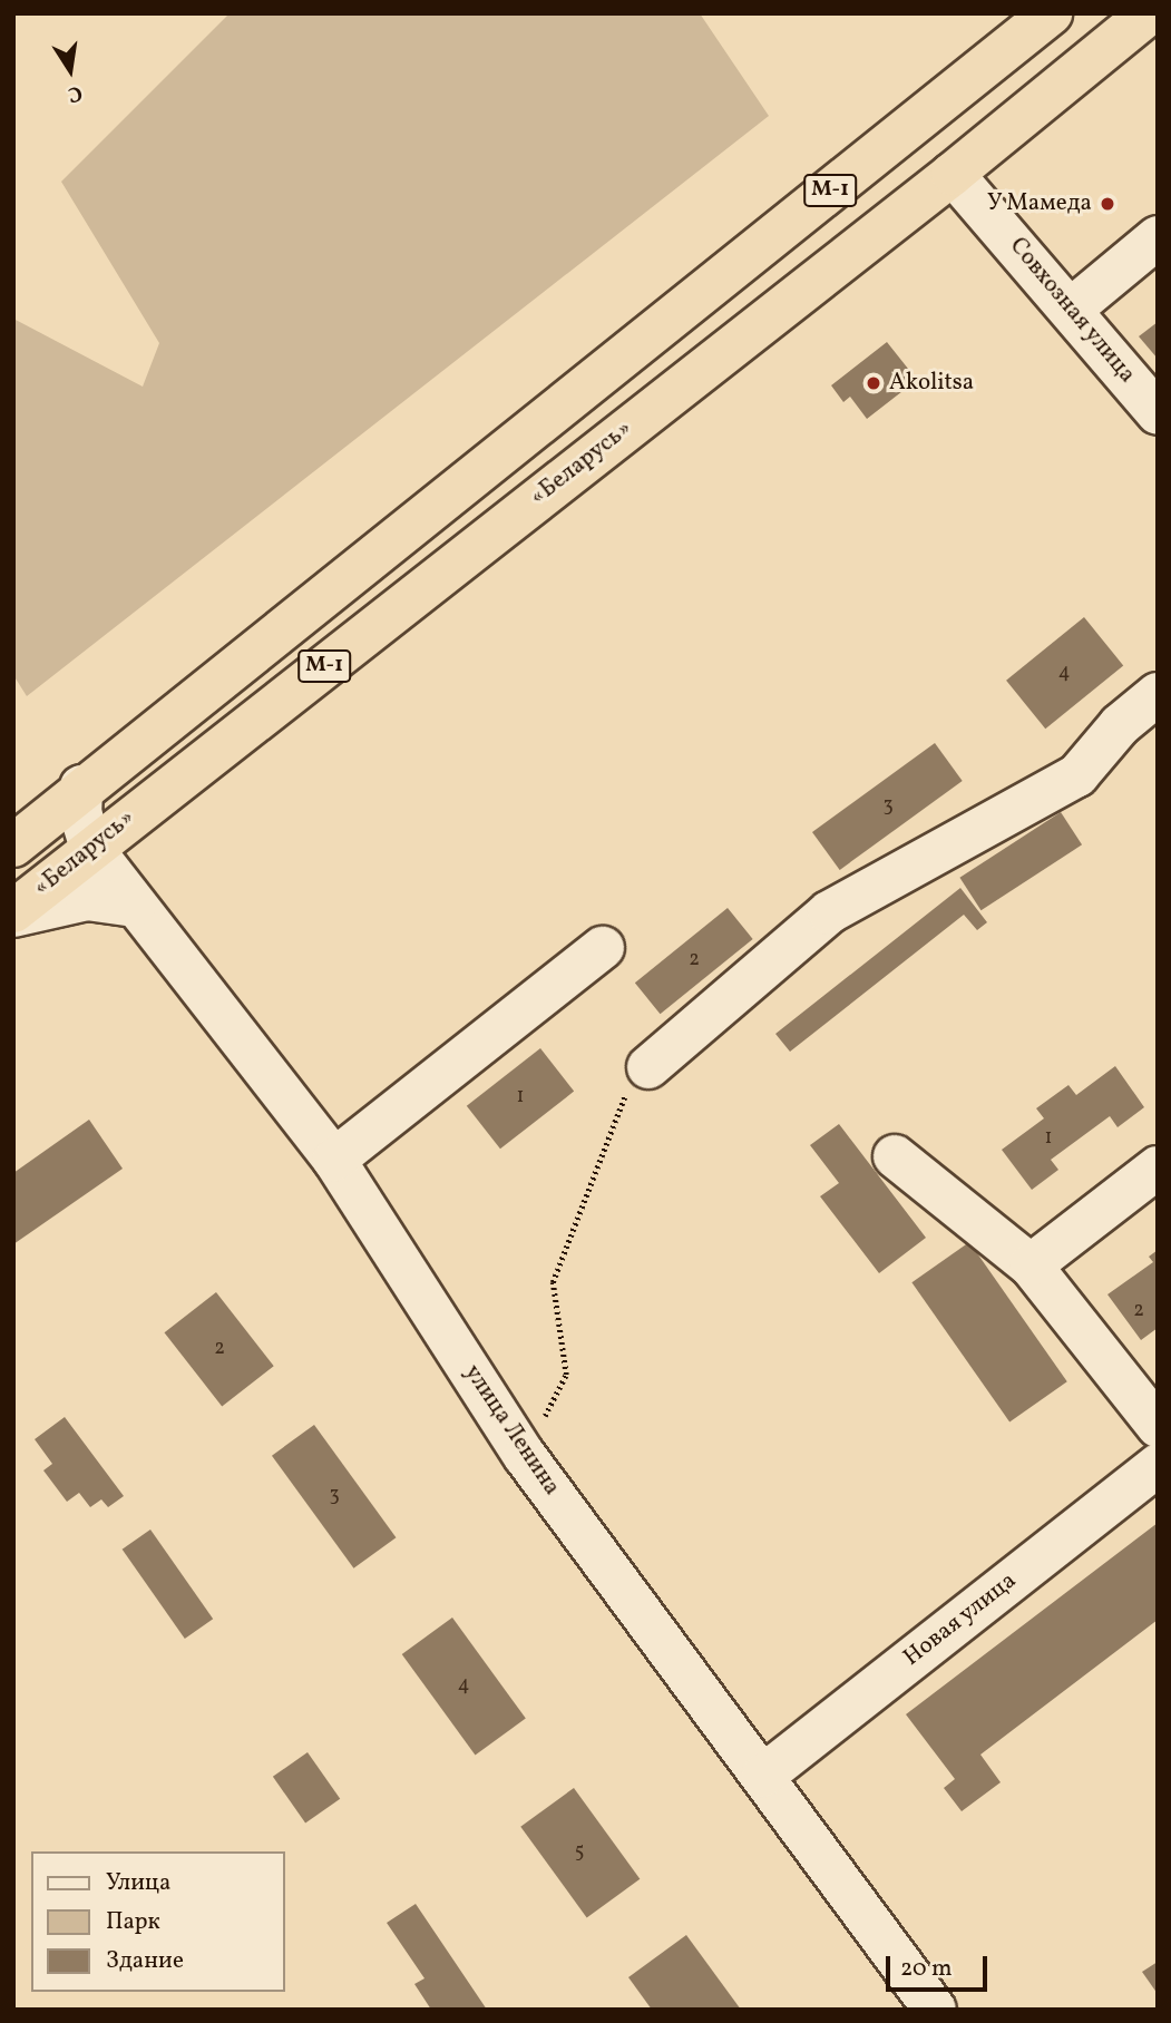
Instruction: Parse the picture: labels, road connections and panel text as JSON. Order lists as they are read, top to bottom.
{
  "streets": {
    "highway": ["М-1", "«Беларусь»"],
    "street": ["Совхозная улица", "улица Ленина", "Новая улица"]
  },
  "crossings": [
    ["Совхозная улица", "«Беларусь»"],
    ["«Беларусь»", "улица Ленина"],
    ["улица Ленина", "Новая улица"]
  ],
  "places": ["У Мамеда", "Akolitsa"],
  "house_numbers": [
    "4",
    "3",
    "2",
    "1",
    "1",
    "2",
    "2",
    "3",
    "4",
    "5"
  ],
  "legend": ["Улица", "Парк", "Здание"],
  "scale_bar": "20 m",
  "north": "bottom"
}
